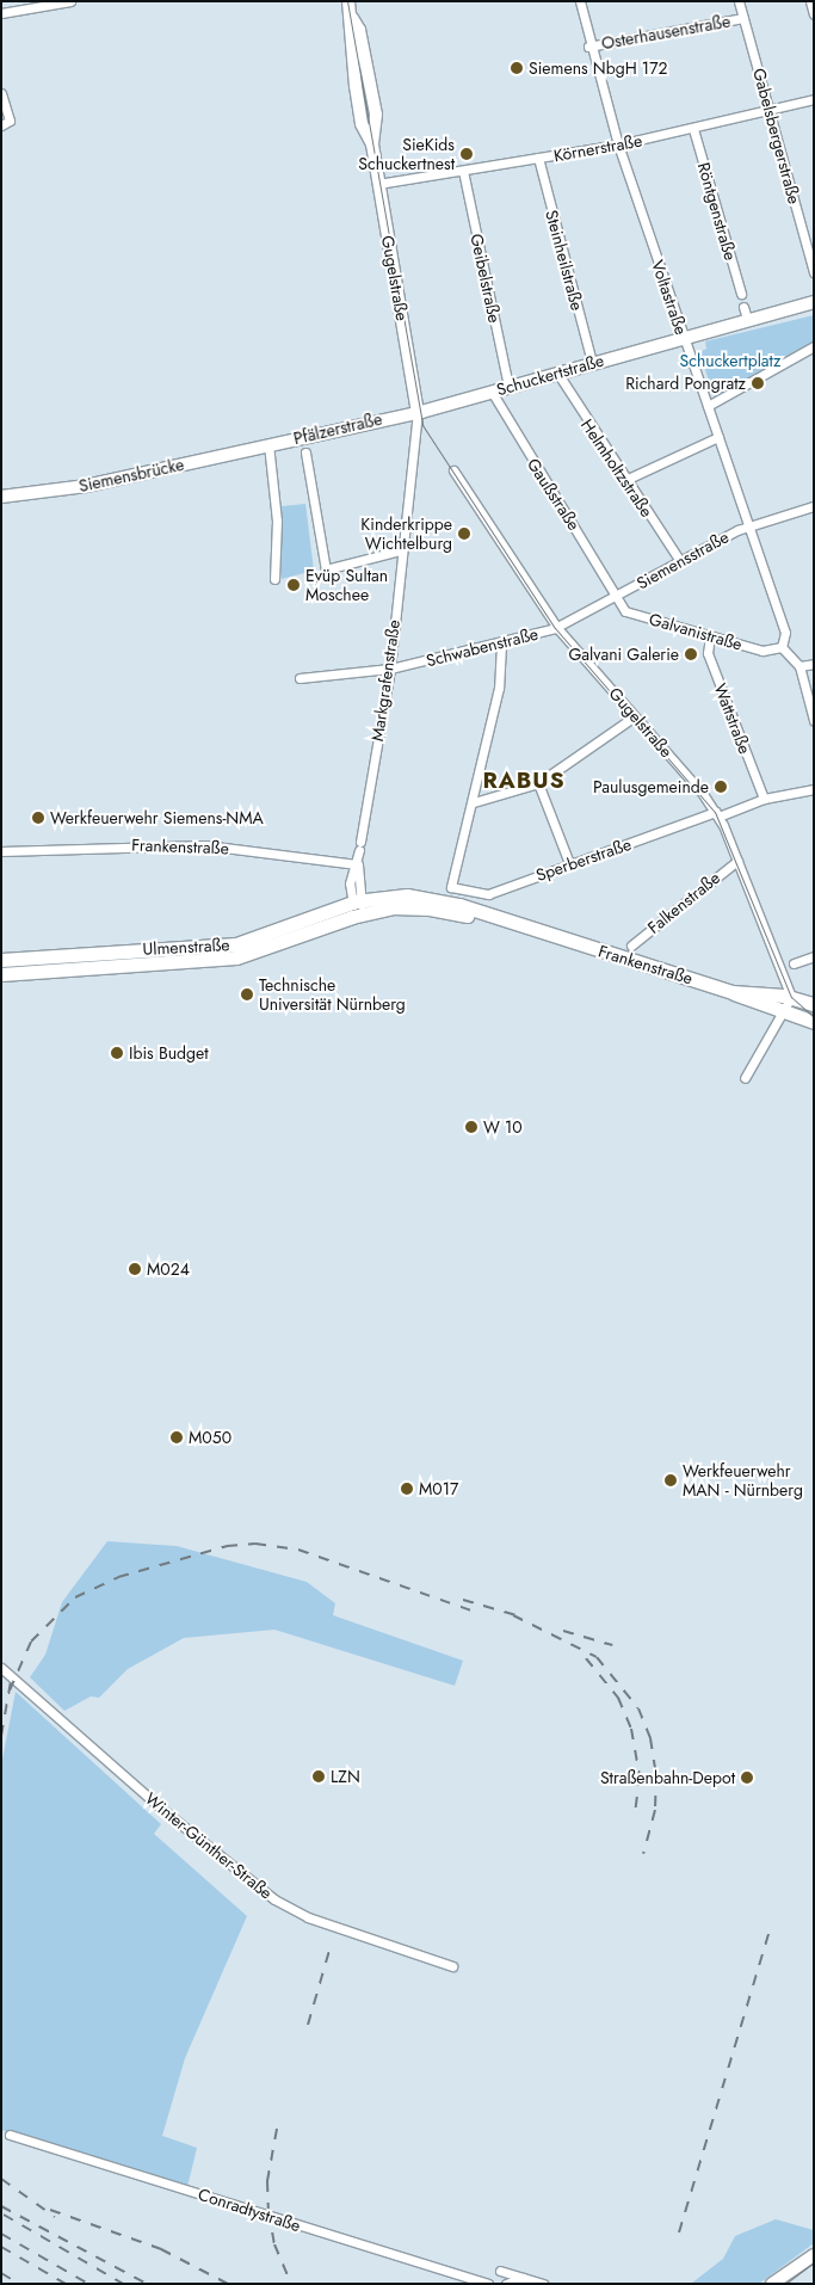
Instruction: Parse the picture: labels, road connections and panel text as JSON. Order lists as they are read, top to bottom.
{
  "streets": {
    "main road": ["Frankenstraße", "Ulmenstraße"],
    "street": [
      "Osterhausenstraße",
      "Gabelsbergerstraße",
      "Körnerstraße",
      "Röntgenstraße",
      "Steinheilstraße",
      "Gugelstraße",
      "Geibelstraße",
      "Voltastraße",
      "Schuckertstraße",
      "Pfälzerstraße",
      "Helmholtzstraße",
      "Siemensbrücke",
      "Gaußstraße",
      "Siemensstraße",
      "Galvanistraße",
      "Schwabenstraße",
      "Markgrafenstraße",
      "Wattstraße",
      "Sperberstraße",
      "Falkenstraße",
      "Winter-Günther-Straße",
      "Conradtystraße"
    ]
  },
  "crossings": [
    ["Osterhausenstraße", "Gabelsbergerstraße"],
    ["Osterhausenstraße", "Voltastraße"],
    ["Gabelsbergerstraße", "Körnerstraße"],
    ["Körnerstraße", "Röntgenstraße"],
    ["Körnerstraße", "Steinheilstraße"],
    ["Körnerstraße", "Gugelstraße"],
    ["Körnerstraße", "Geibelstraße"],
    ["Körnerstraße", "Voltastraße"],
    ["Steinheilstraße", "Schuckertstraße"],
    ["Gugelstraße", "Schuckertstraße"],
    ["Gugelstraße", "Pfälzerstraße"],
    ["Gugelstraße", "Siemensstraße"],
    ["Gugelstraße", "Schwabenstraße"],
    ["Gugelstraße", "Markgrafenstraße"],
    ["Gugelstraße", "Frankenstraße"],
    ["Gugelstraße", "Sperberstraße"],
    ["Gugelstraße", "Falkenstraße"],
    ["Geibelstraße", "Schuckertstraße"],
    ["Voltastraße", "Schuckertstraße"],
    ["Voltastraße", "Siemensstraße"],
    ["Voltastraße", "Galvanistraße"],
    ["Schuckertstraße", "Pfälzerstraße"],
    ["Schuckertstraße", "Helmholtzstraße"],
    ["Schuckertstraße", "Gaußstraße"],
    ["Schuckertstraße", "Markgrafenstraße"],
    ["Pfälzerstraße", "Siemensbrücke"],
    ["Pfälzerstraße", "Markgrafenstraße"],
    ["Helmholtzstraße", "Siemensstraße"],
    ["Gaußstraße", "Siemensstraße"],
    ["Gaußstraße", "Galvanistraße"],
    ["Siemensstraße", "Galvanistraße"],
    ["Siemensstraße", "Schwabenstraße"],
    ["Galvanistraße", "Wattstraße"],
    ["Schwabenstraße", "Markgrafenstraße"],
    ["Markgrafenstraße", "Frankenstraße"],
    ["Markgrafenstraße", "Ulmenstraße"],
    ["Wattstraße", "Sperberstraße"],
    ["Frankenstraße", "Ulmenstraße"]
  ],
  "districts": ["RABUS"],
  "parks": ["Schuckertplatz"],
  "places": [
    "Siemens NbgH 172",
    "SieKids Schuckertnest",
    "Richard Pongratz",
    "Kinderkrippe Wichtelburg",
    "Eyüp Sultan Moschee",
    "Galvani Galerie",
    "Paulusgemeinde",
    "Werkfeuerwehr Siemens-NMA",
    "Technische Universität Nürnberg",
    "Ibis Budget",
    "W 10",
    "M024",
    "M050",
    "Werkfeuerwehr MAN - Nürnberg",
    "M017",
    "LZN",
    "Straßenbahn-Depot"
  ]
}
